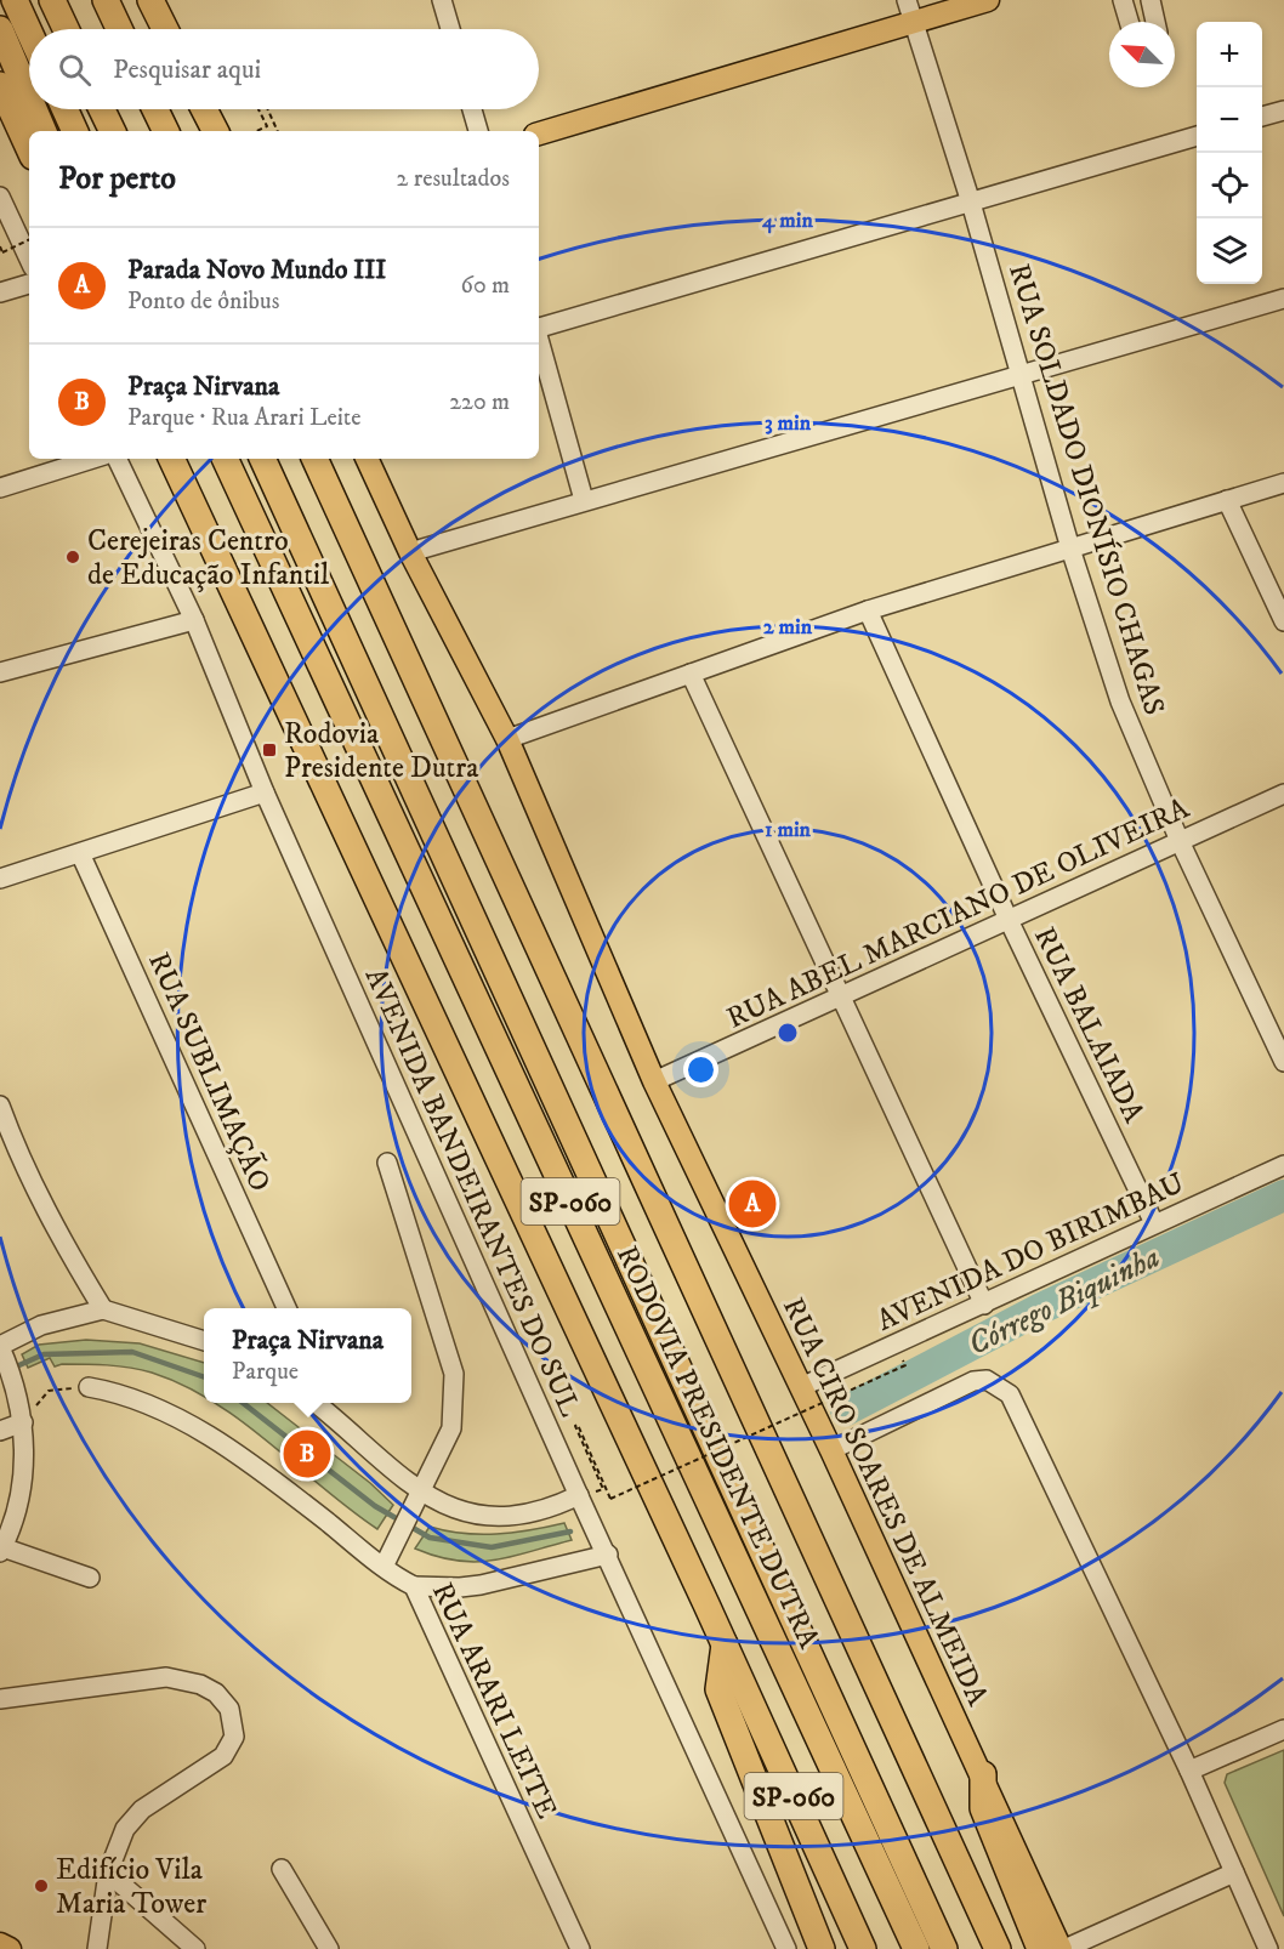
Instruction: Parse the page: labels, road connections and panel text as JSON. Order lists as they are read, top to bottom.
{
  "streets": {
    "highway": ["SP-060", "RODOVIA PRESIDENTE DUTRA"],
    "main road": ["RUA CIRO SOARES DE ALMEIDA"],
    "street": [
      "RUA SOLDADO DIONÍSIO CHAGAS",
      "RUA ABEL MARCIANO DE OLIVEIRA",
      "RUA BALAIADA",
      "RUA SUBLIMAÇÃO",
      "AVENIDA BANDEIRANTES DO SUL",
      "AVENIDA DO BIRIMBAU",
      "RUA ARARI LEITE"
    ]
  },
  "crossings": [
    ["RUA SOLDADO DIONÍSIO CHAGAS", "RUA ABEL MARCIANO DE OLIVEIRA"],
    ["RUA ABEL MARCIANO DE OLIVEIRA", "RUA BALAIADA"],
    ["RUA ABEL MARCIANO DE OLIVEIRA", "RUA CIRO SOARES DE ALMEIDA"],
    ["RUA BALAIADA", "AVENIDA DO BIRIMBAU"],
    ["AVENIDA DO BIRIMBAU", "RUA CIRO SOARES DE ALMEIDA"]
  ],
  "water": ["Córrego Biquinha"],
  "places": {
    "other": ["Cerejeiras Centro de Educação Infantil", "Edifício Vila Maria Tower"],
    "transit": ["Rodovia Presidente Dutra"]
  },
  "north": "top left",
  "page": {
    "map_buttons": ["+", "−"],
    "search": "Pesquisar aqui",
    "heading": ["Por perto", "2 resultados"],
    "list": [
      {
        "mark": "A",
        "name": "Parada Novo Mundo III",
        "note": "Ponto de ônibus",
        "value": "60 m"
      },
      {
        "mark": "B",
        "name": "Praça Nirvana",
        "note": "Parque · Rua Arari Leite",
        "value": "220 m"
      }
    ],
    "pins": ["A", "B"],
    "popup": ["Praça Nirvana", "Parque"]
  },
  "rings": [
    "4 min",
    "3 min",
    "2 min",
    "1 min"
  ]
}
